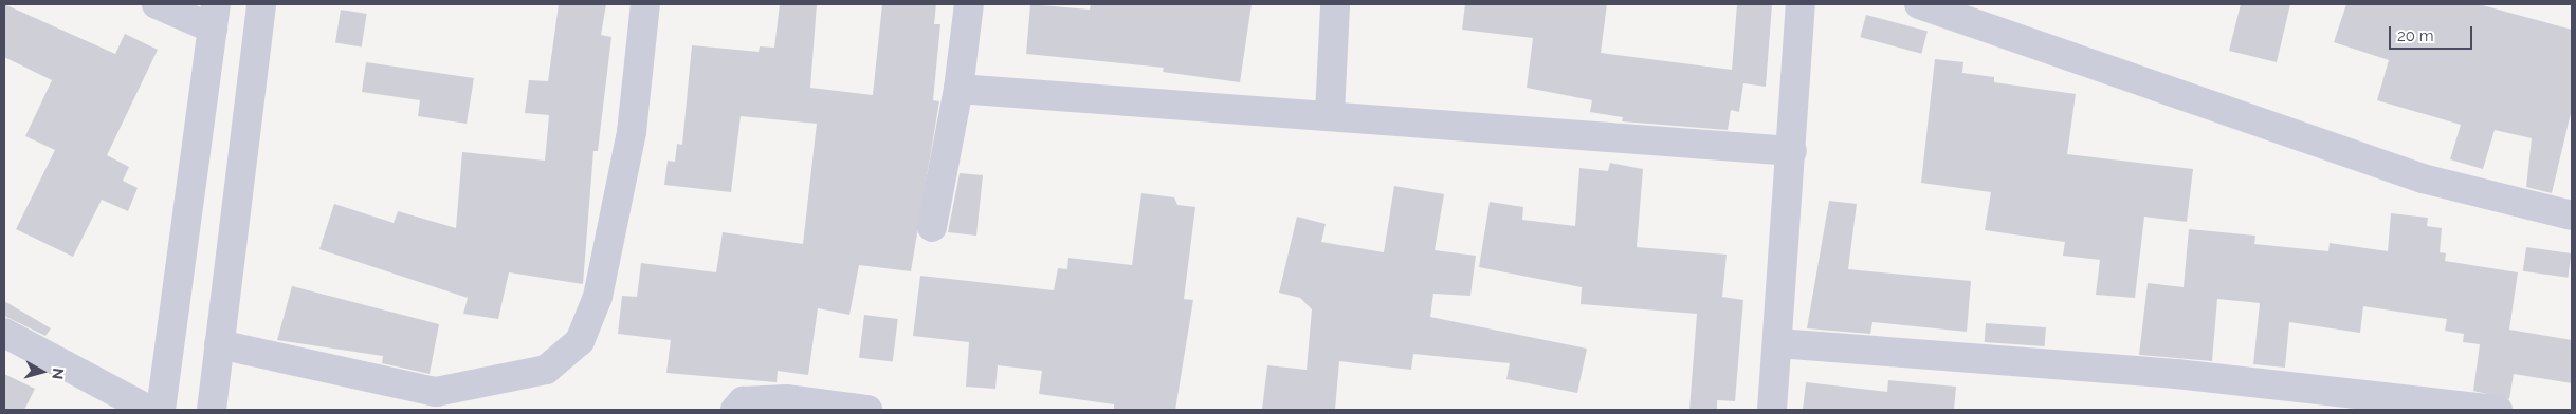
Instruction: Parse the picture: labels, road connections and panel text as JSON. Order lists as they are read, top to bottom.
{
  "scale_bar": "20 m",
  "north": "right"
}
